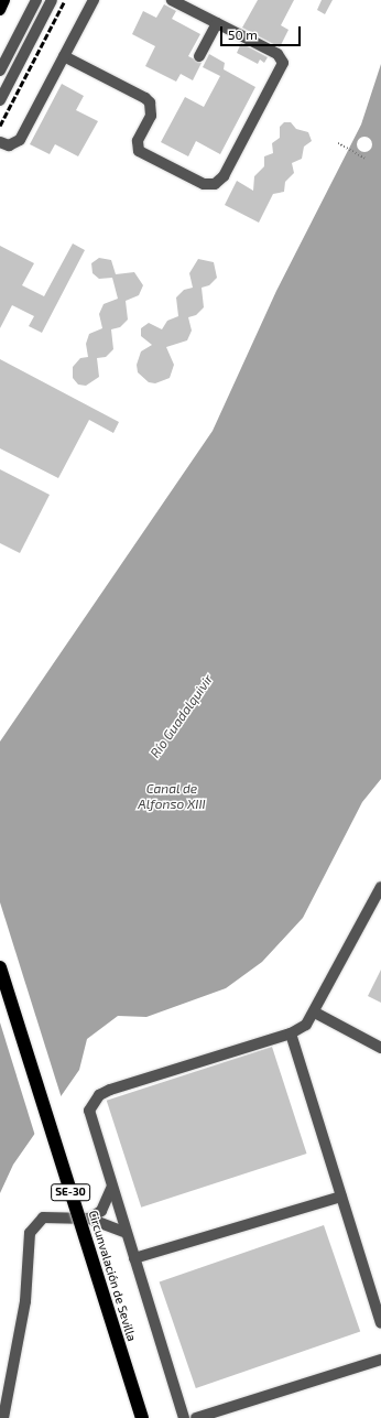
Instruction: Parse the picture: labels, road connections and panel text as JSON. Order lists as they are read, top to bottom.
{
  "streets": {
    "highway": ["SE-30", "Circunvalación de Sevilla"]
  },
  "water": ["Río Guadalquivir", "Canal de Alfonso XIII"],
  "scale_bar": "50 m"
}
